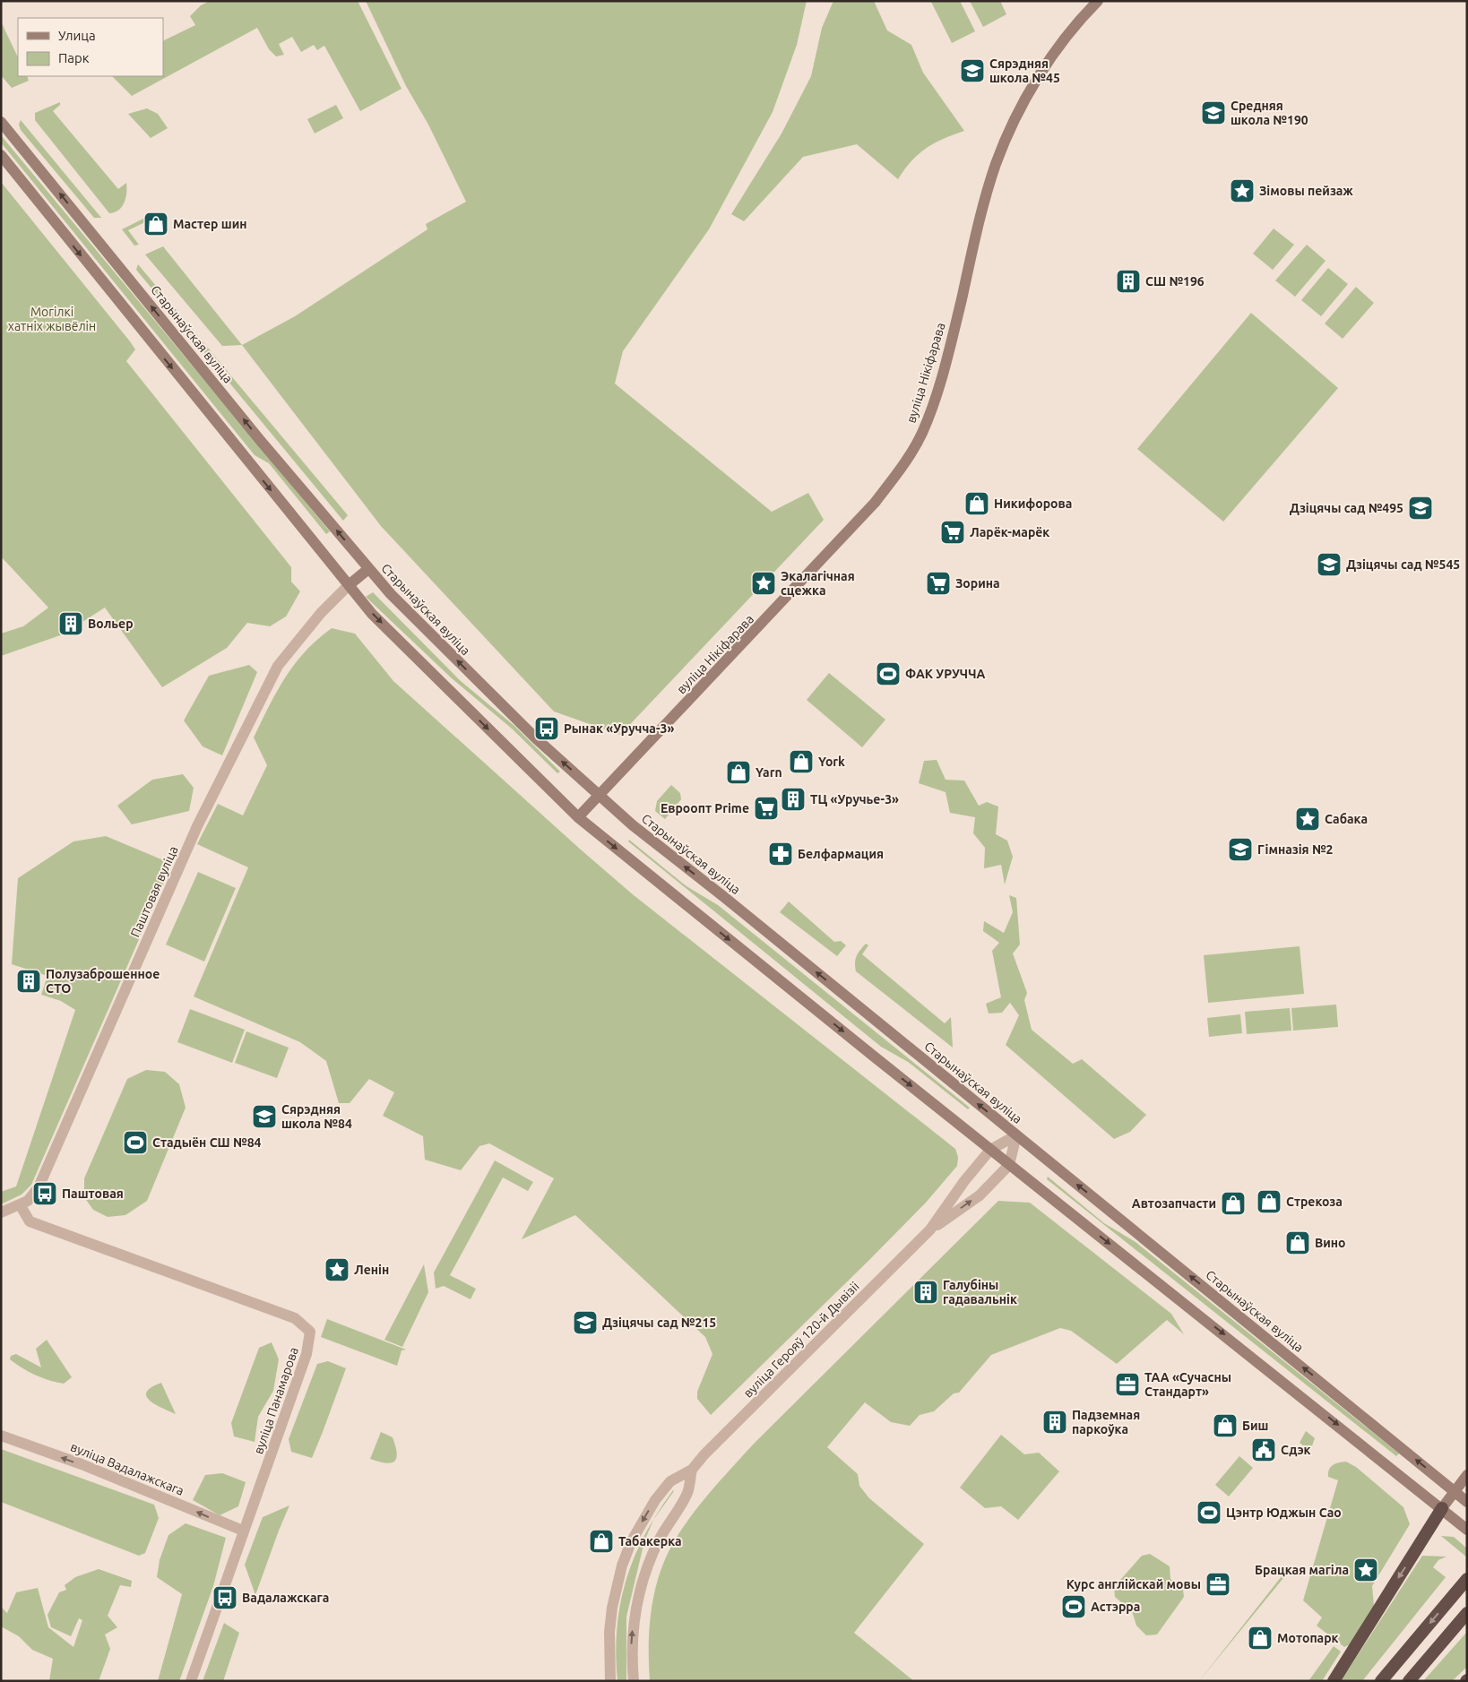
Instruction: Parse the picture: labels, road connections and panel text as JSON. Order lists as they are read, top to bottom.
{
  "streets": {
    "main road": ["Старынаўская вуліца", "вуліца Нікіфарава"],
    "street": [
      "Паштовая вуліца",
      "вуліца Герояў 120-й Дывізіі",
      "вуліца Панамарова",
      "вуліца Вадалажскага"
    ]
  },
  "crossings": [
    ["Старынаўская вуліца", "вуліца Нікіфарава"],
    ["Паштовая вуліца", "вуліца Панамарова"],
    ["вуліца Панамарова", "вуліца Вадалажскага"]
  ],
  "one_way": ["вуліца Вадалажскага"],
  "parks": ["Могілкі хатніх жывёлін"],
  "places": {
    "school or university": [
      "Сярэдняя школа №45",
      "Средняя школа №190",
      "Дзіцячы сад №495",
      "Дзіцячы сад №545",
      "Гімназія №2",
      "Сярэдняя школа №84",
      "Дзіцячы сад №215"
    ],
    "place": [
      "Зімовы пейзаж",
      "Экалагічная сцежка",
      "Сабака",
      "Ленін",
      "Брацкая магіла"
    ],
    "shop": [
      "Мастер шин",
      "Никифорова",
      "York",
      "Yarn",
      "Стрекоза",
      "Автозапчасти",
      "Вино",
      "Биш",
      "Табакерка",
      "Мотопарк"
    ],
    "building": [
      "СШ №196",
      "Вольер",
      "ТЦ «Уручье-3»",
      "Полузаброшенное СТО",
      "Галубіны гадавальнік",
      "Падземная паркоўка"
    ],
    "supermarket": ["Ларёк-марёк", "Зорина", "Евроопт Prime"],
    "sports": [
      "ФАК УРУЧЧА",
      "Стадыён СШ №84",
      "Цэнтр Юджын Сао",
      "Астэрра"
    ],
    "bus stop": ["Рынак «Уручча-3»", "Паштовая", "Вадалажскага"],
    "pharmacy": ["Белфармация"],
    "office": ["ТАА «Сучасны Стандарт»", "Курс англійскай мовы"],
    "public building": ["Сдэк"]
  },
  "legend": ["Улица", "Парк"]
}
